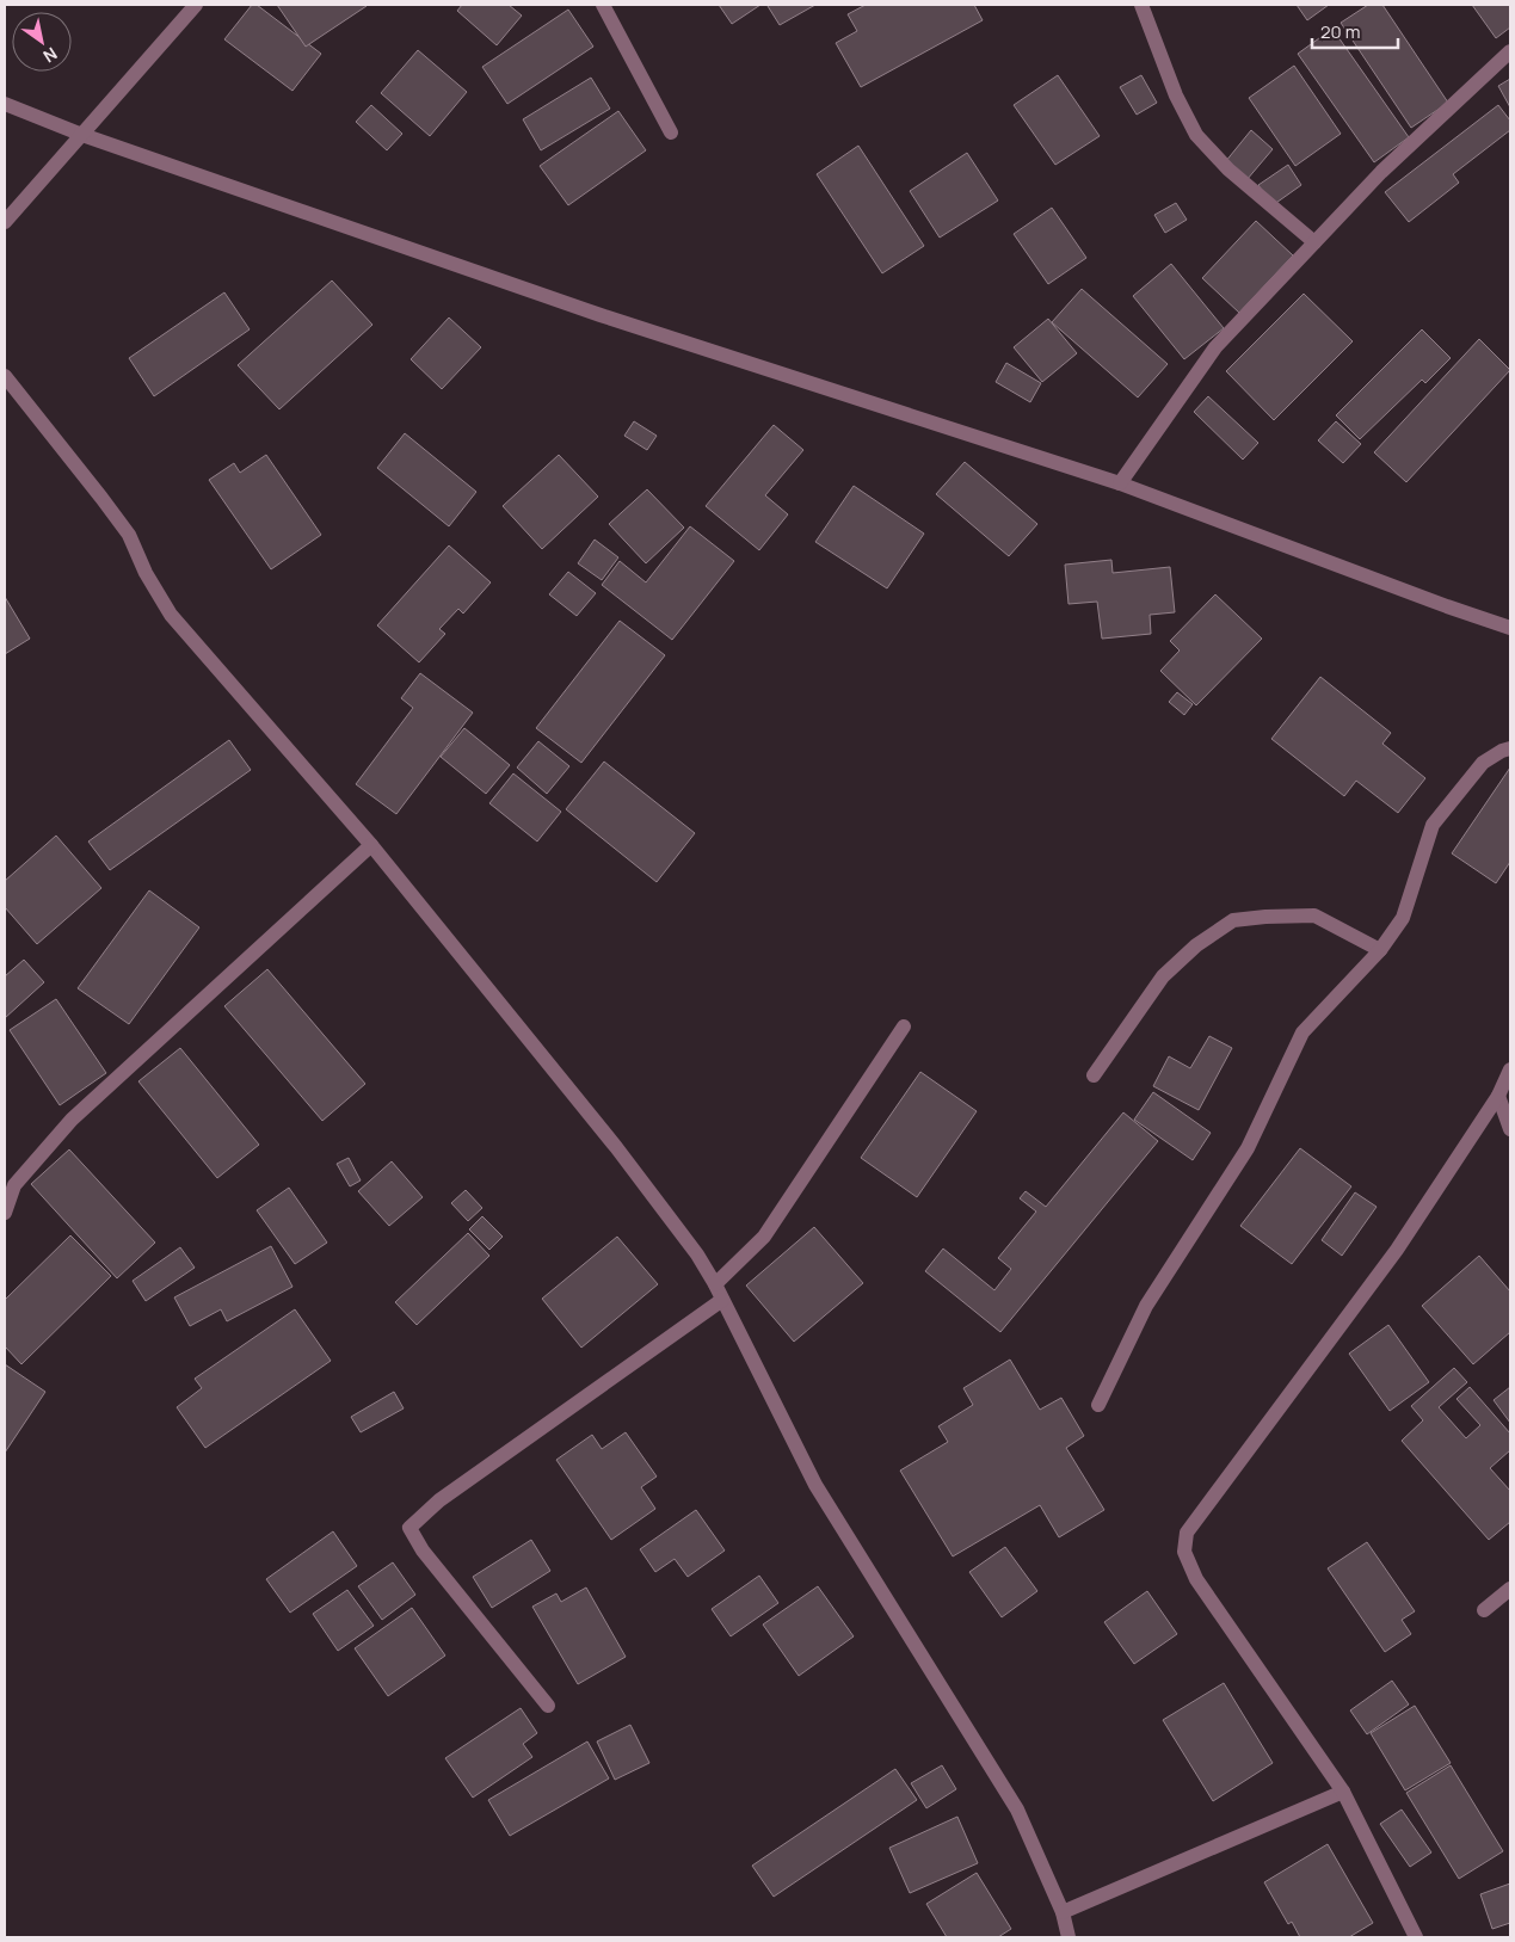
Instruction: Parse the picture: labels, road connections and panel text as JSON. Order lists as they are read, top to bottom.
{
  "scale_bar": "20 m",
  "north": "bottom right"
}
